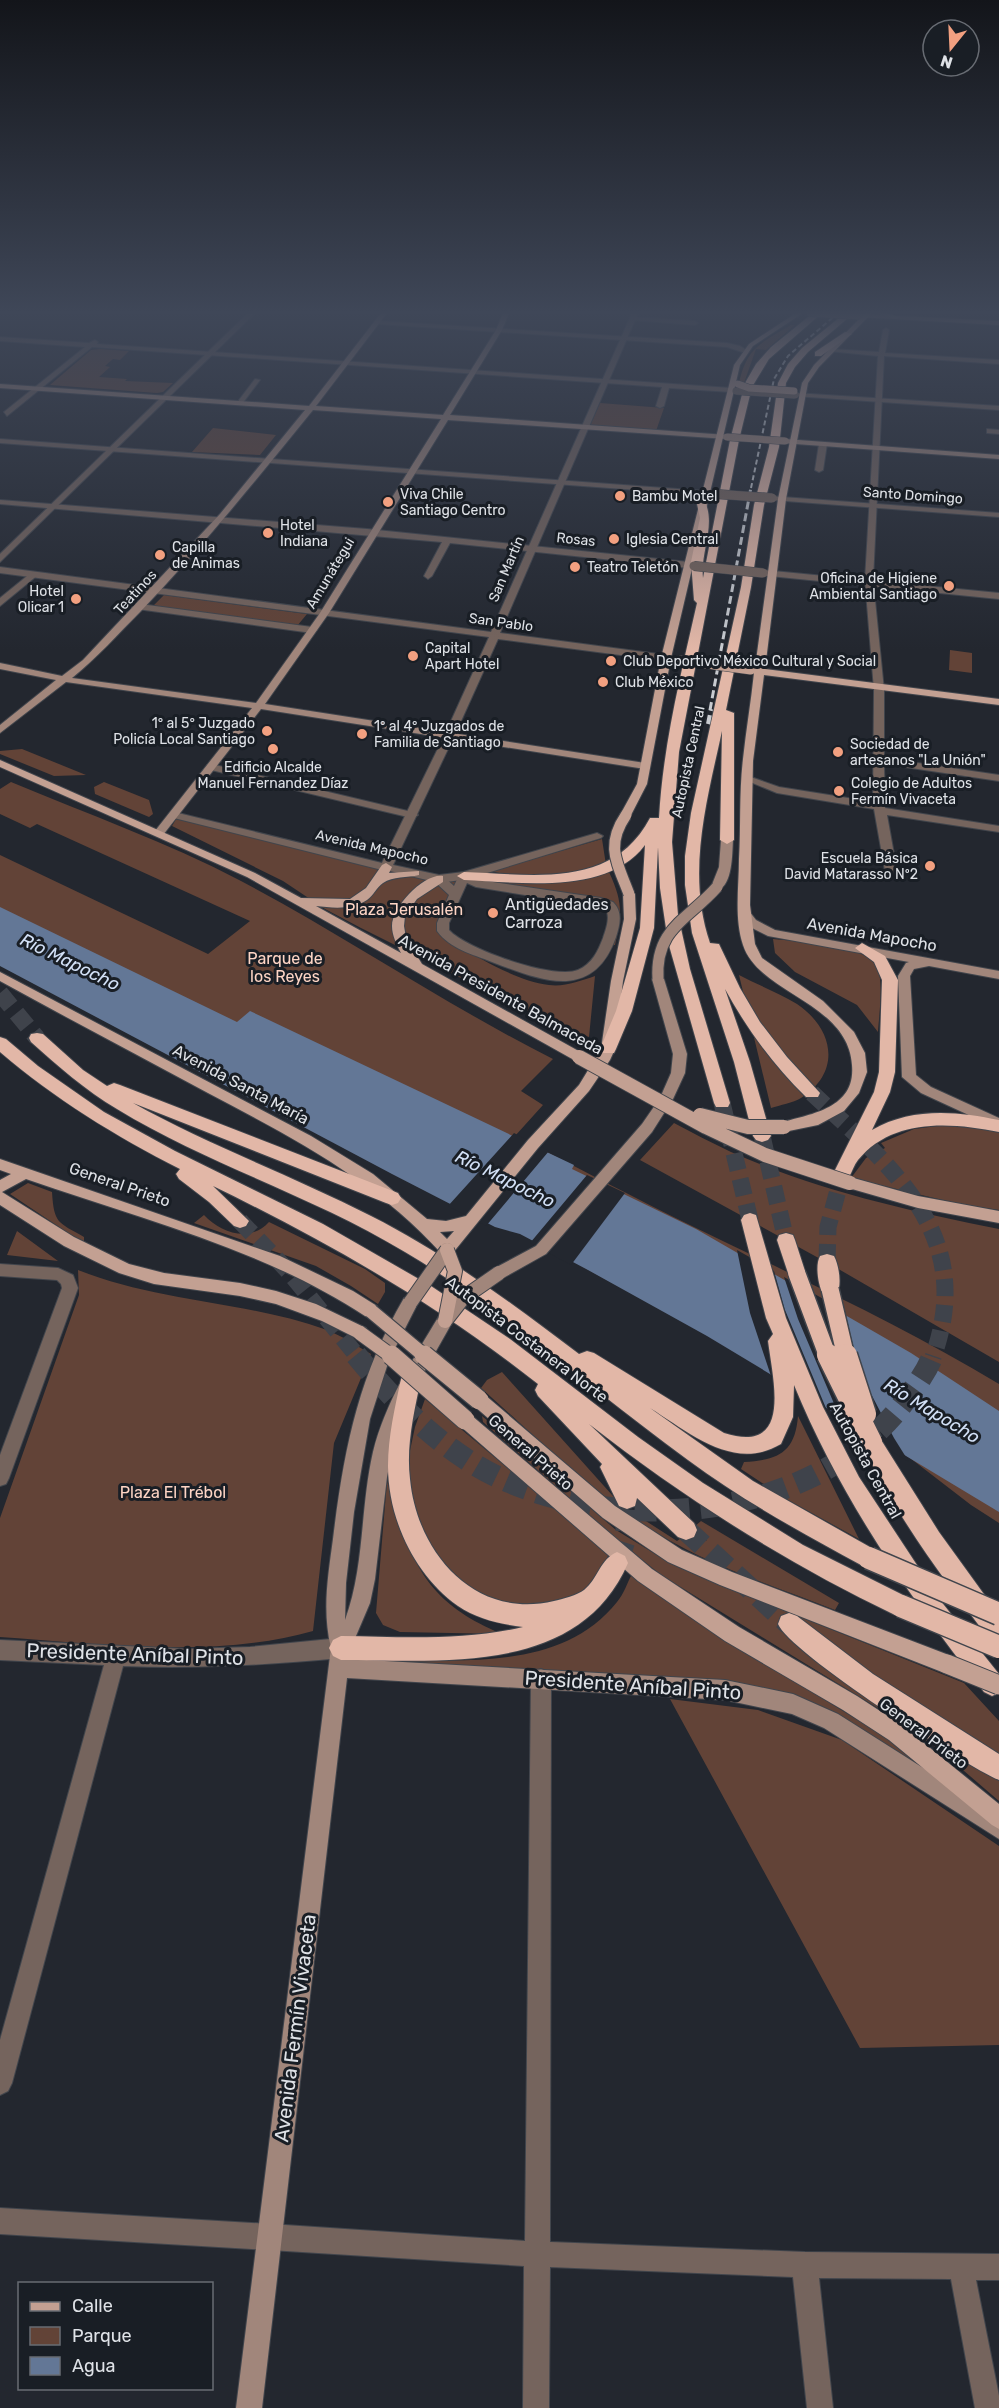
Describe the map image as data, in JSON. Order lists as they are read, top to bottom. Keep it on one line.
{"streets":{"highway":["Autopista Central","Autopista Costanera Norte"],"main road":["Amunátegui","Teatinos","San Pablo","Avenida Mapocho","Avenida Presidente Balmaceda","Avenida Santa María","General Prieto","Presidente Aníbal Pinto","Avenida Fermín Vivaceta"],"street":["Santo Domingo","Rosas","San Martín"]},"crossings":[["Santo Domingo","San Martín"],["Santo Domingo","Amunátegui"],["Santo Domingo","Teatinos"],["Rosas","San Martín"],["Rosas","Amunátegui"],["Rosas","Teatinos"],["San Martín","San Pablo"],["San Martín","Avenida Mapocho"],["Amunátegui","San Pablo"],["Amunátegui","Avenida Mapocho"],["Amunátegui","Avenida Presidente Balmaceda"],["Teatinos","San Pablo"],["Avenida Santa María","Avenida Fermín Vivaceta"],["Presidente Aníbal Pinto","Avenida Fermín Vivaceta"]],"water":["Río Mapocho"],"parks":["Plaza Jerusalén","Parque de los Reyes","Plaza El Trébol"],"places":["Bambu Motel","Viva Chile Santiago Centro","Hotel Indiana","Iglesia Central","Capilla de Animas","Teatro Teletón","Oficina de Higiene Ambiental Santiago","Hotel Olicar 1","Capital Apart Hotel","Club Deportivo México Cultural y Social","Club México","1° al 5° Juzgado Policía Local Santiago","1° al 4° Juzgados de Familia de Santiago","Edificio Alcalde Manuel Fernandez Díaz","Sociedad de artesanos \"La Unión\"","Colegio de Adultos Fermín Vivaceta","Escuela Básica David Matarasso Nº2","Antigüedades Carroza"],"legend":["Calle","Parque","Agua"],"north":"bottom"}
